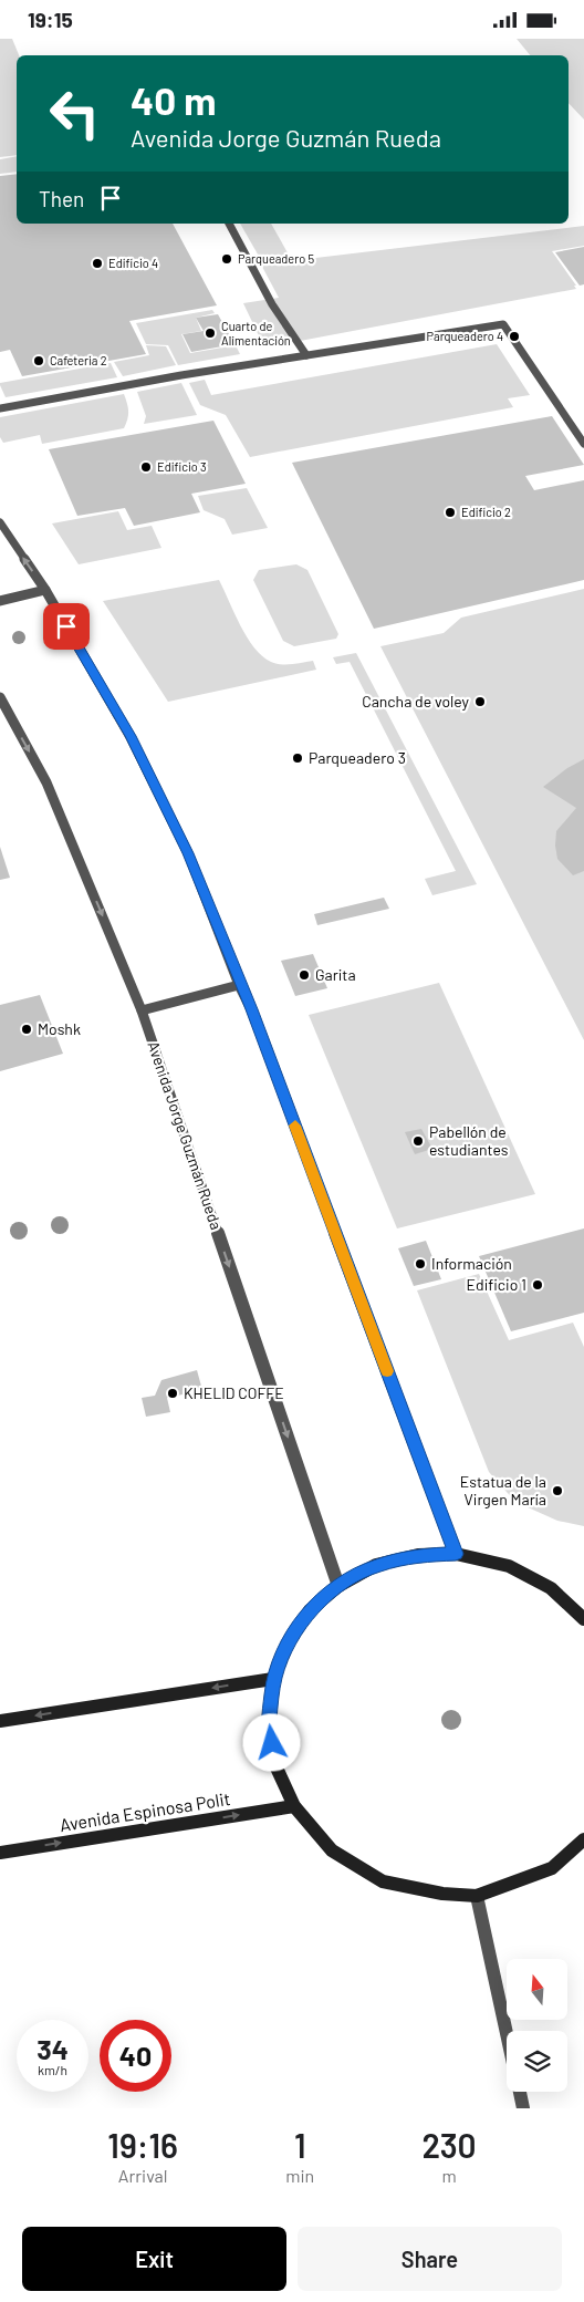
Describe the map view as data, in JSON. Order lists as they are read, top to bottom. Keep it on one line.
{"streets":{"street":["Avenida Jorge Guzmán Rueda","Avenida Espinosa Polit"]},"one_way":["Avenida Jorge Guzmán Rueda","Avenida Espinosa Polit"],"places":["Parqueadero 5","Edificio 4","Cuarto de Alimentación","Parqueadero 4","Cafeteria 2","Edificio 3","Edificio 2","Cancha de voley","Parqueadero 3","Garita","Moshk","Pabellón de estudiantes","Información","Edificio 1","KHELID COFFE","Estatua de la Virgen María"],"north":"top","page":{"status":"19:15","turn":["40 m","Avenida Jorge Guzmán Rueda"],"then":"Then","speed":"34 km/h","limit":"40","eta":["19:16","Arrival","1","min","230","m"],"buttons":["Exit","Share"]}}
